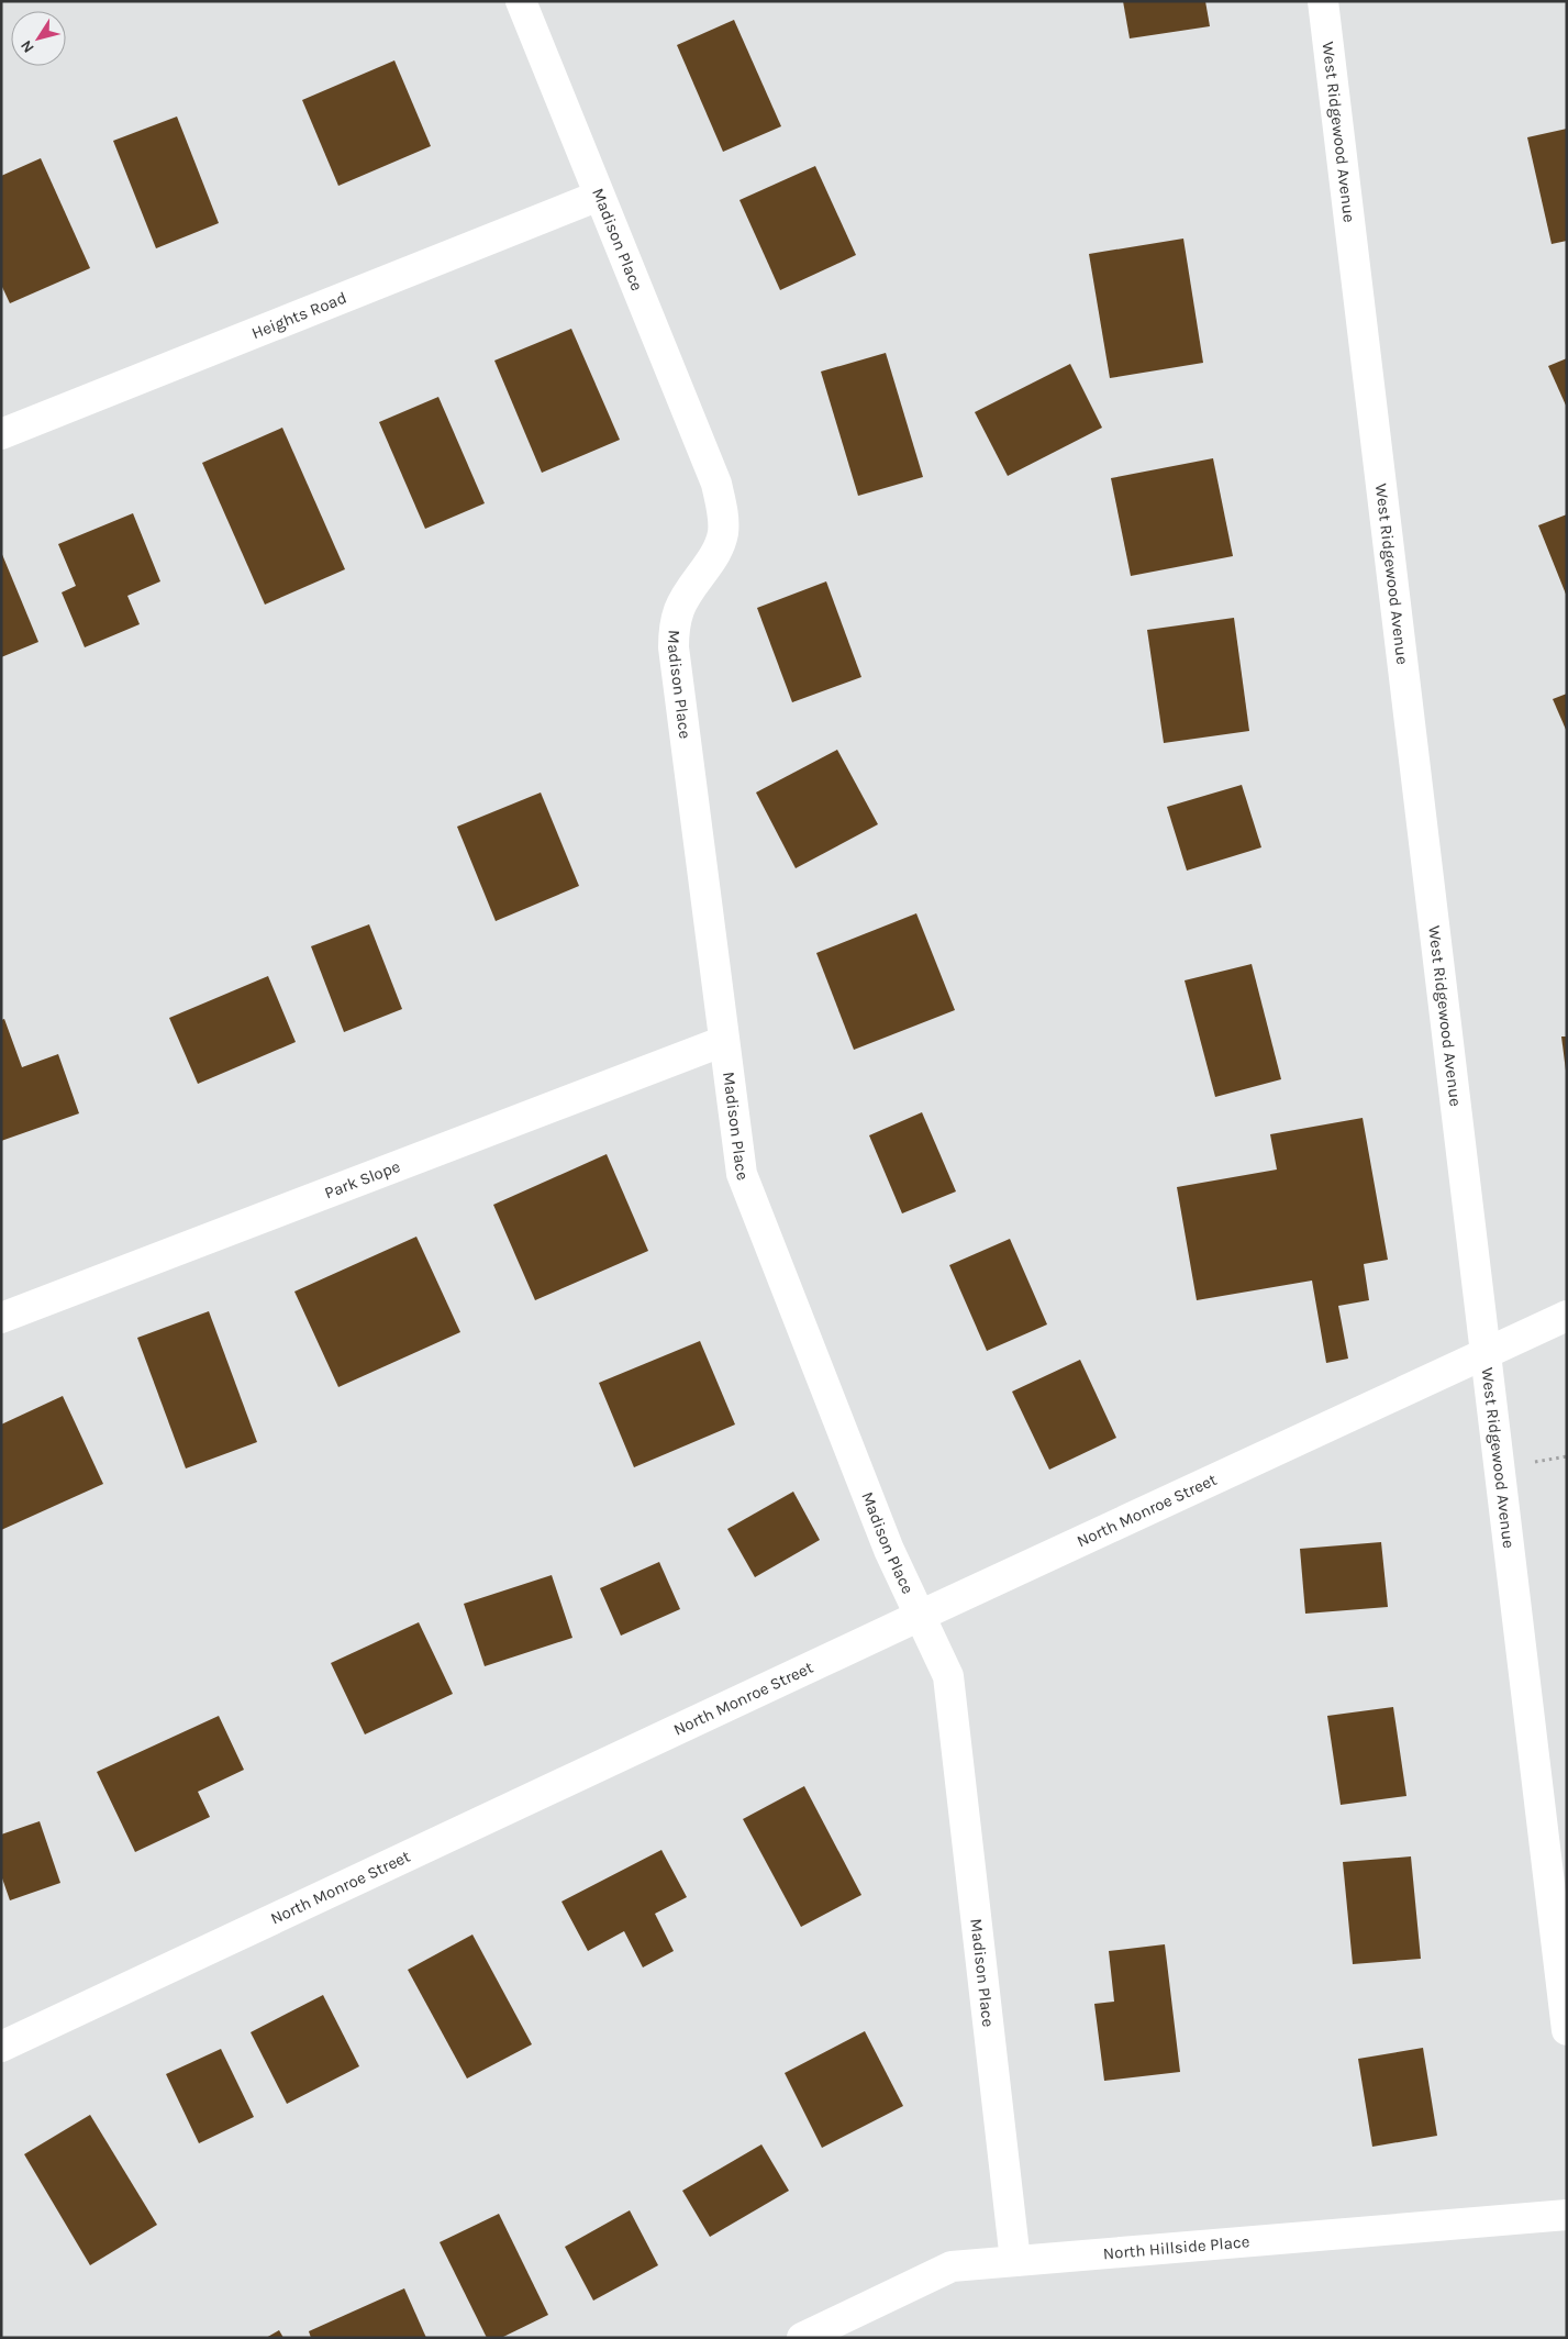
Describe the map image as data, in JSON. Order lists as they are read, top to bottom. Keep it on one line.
{"streets":{"street":["West Ridgewood Avenue","Madison Place","Heights Road","Park Slope","North Monroe Street","North Hillside Place"]},"crossings":[["West Ridgewood Avenue","North Monroe Street"],["Madison Place","Heights Road"],["Madison Place","Park Slope"],["Madison Place","North Monroe Street"],["Madison Place","North Hillside Place"]],"north":"bottom left"}
